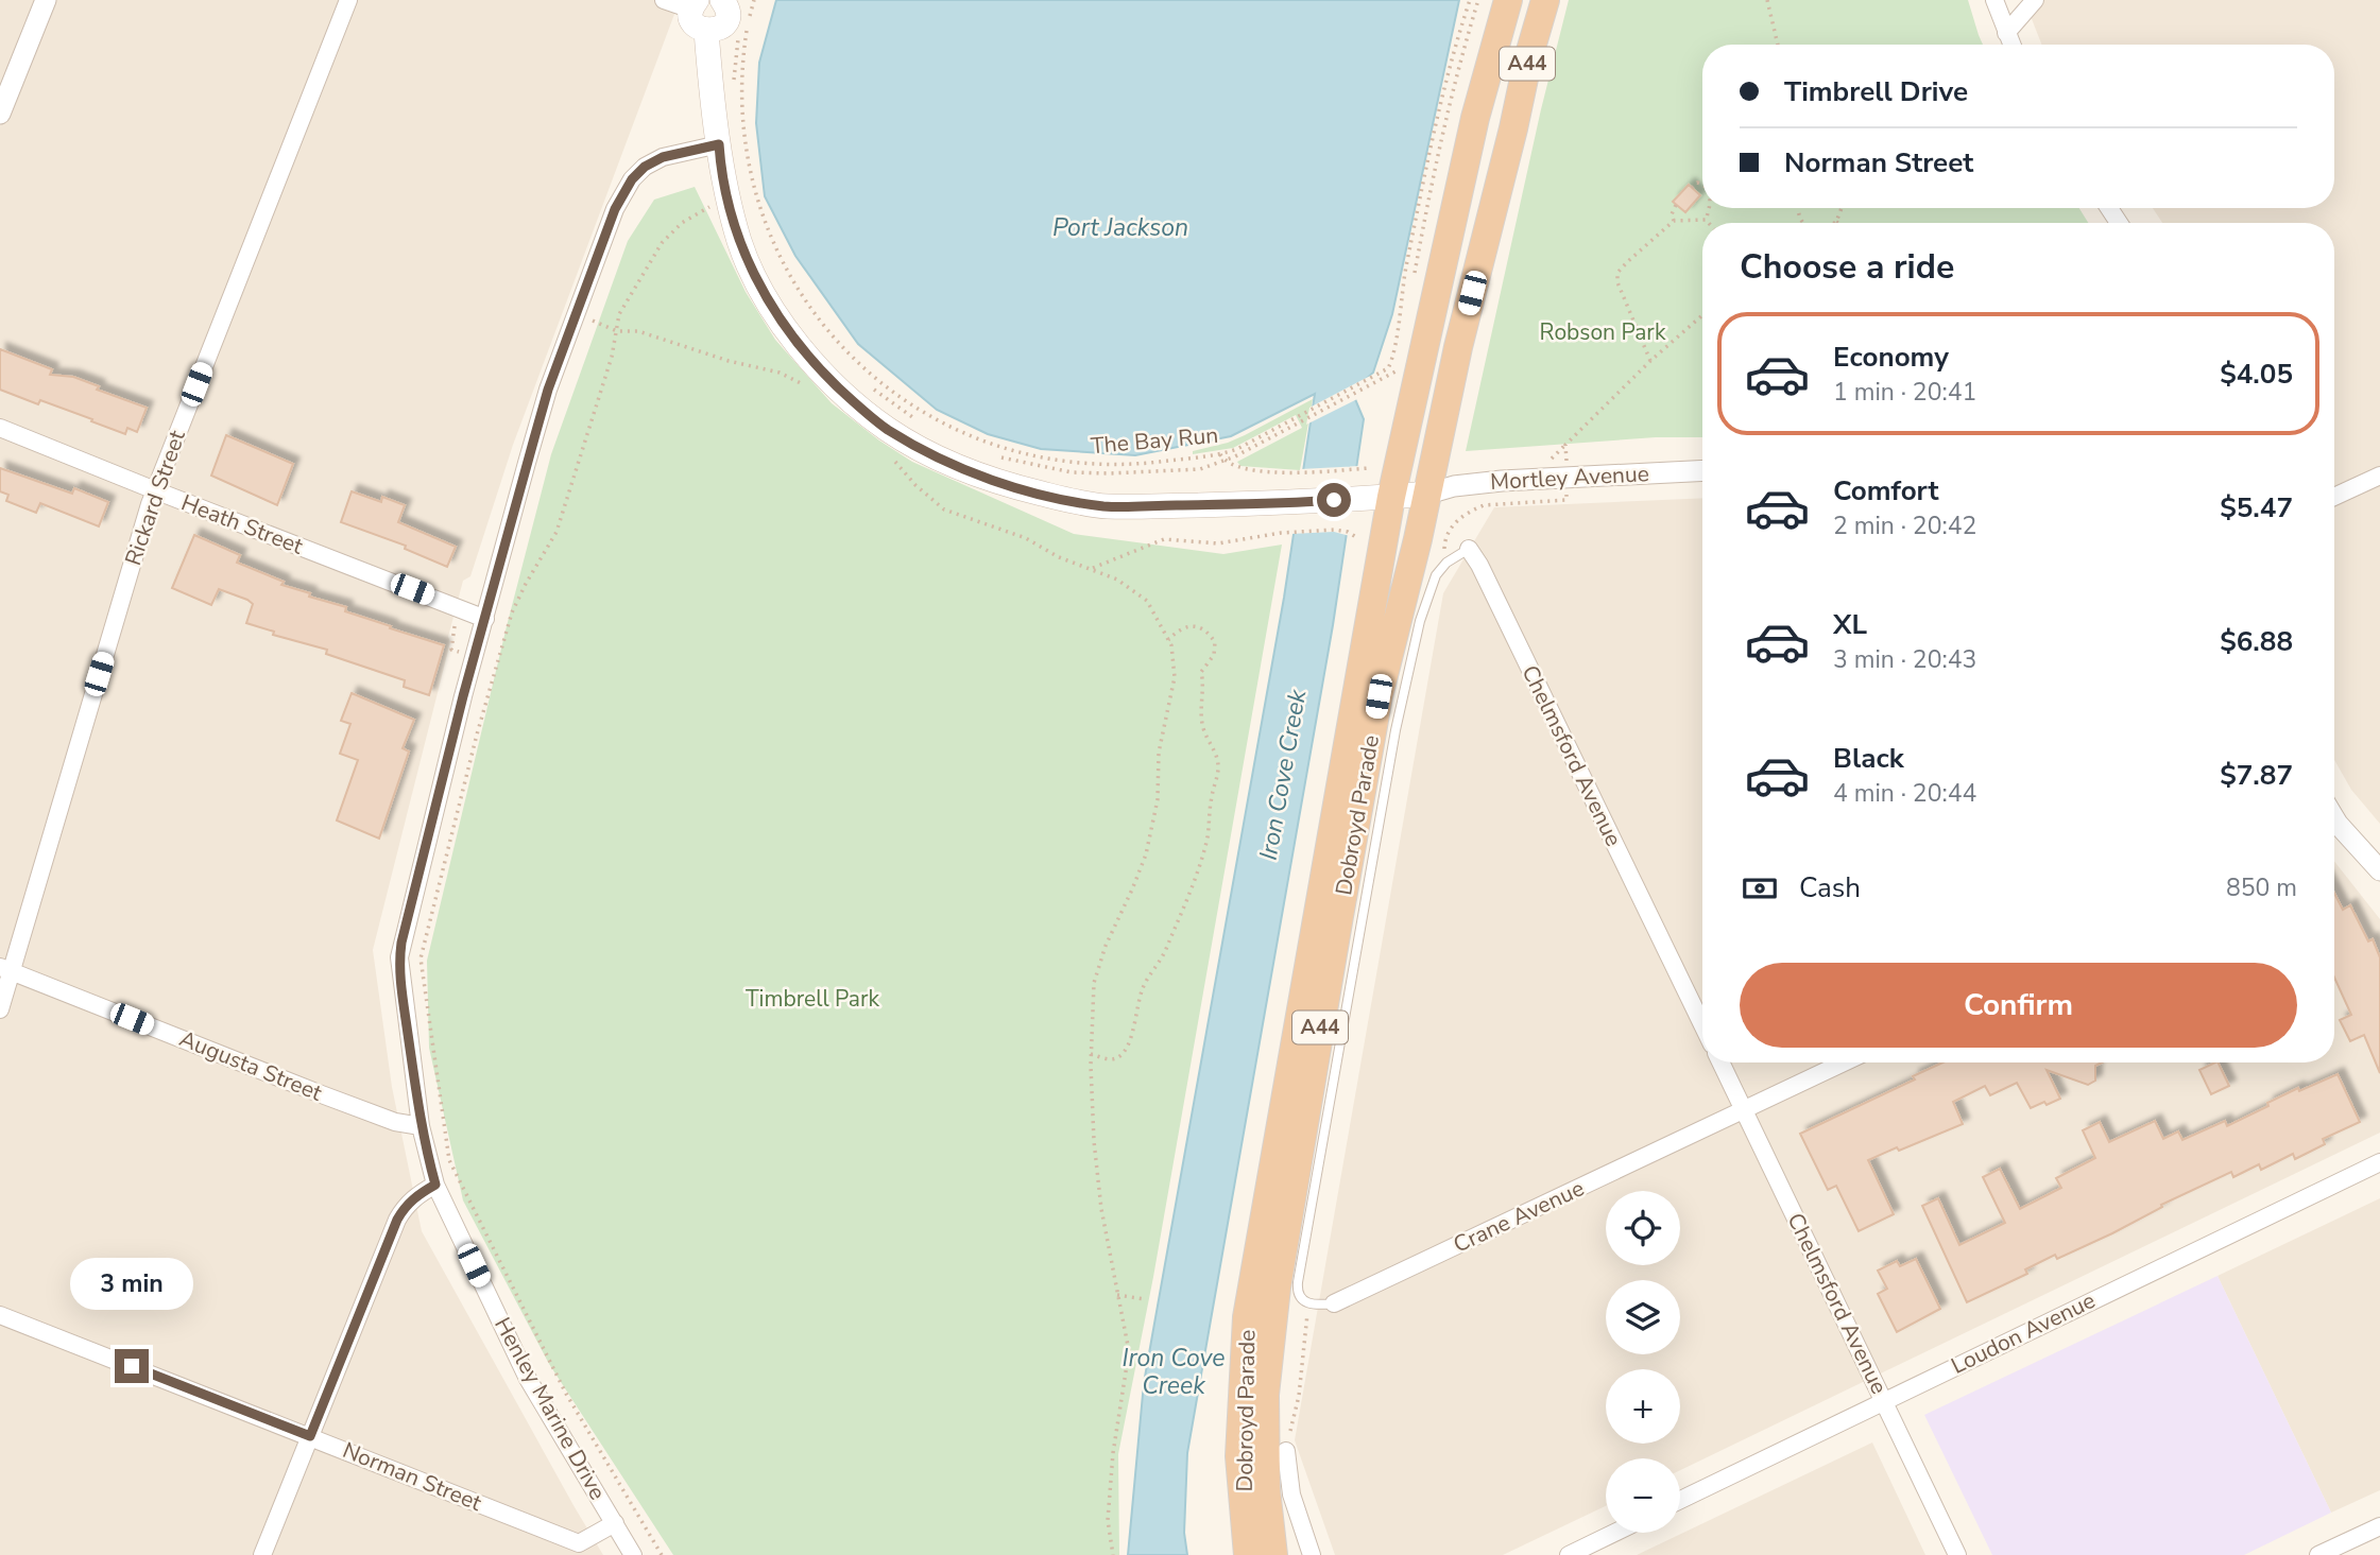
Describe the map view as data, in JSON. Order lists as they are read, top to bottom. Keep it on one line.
{"streets":{"highway":["A44","Dobroyd Parade"],"street":["Mortley Avenue","Rickard Street","Heath Street","Chelmsford Avenue","Augusta Street","Crane Avenue","Loudon Avenue","Henley Marine Drive","Norman Street"],"path":["The Bay Run"]},"crossings":[["Mortley Avenue","Dobroyd Parade"],["Rickard Street","Heath Street"],["Rickard Street","Augusta Street"],["Heath Street","Henley Marine Drive"],["Chelmsford Avenue","Dobroyd Parade"],["Chelmsford Avenue","Crane Avenue"],["Chelmsford Avenue","Loudon Avenue"],["Augusta Street","Henley Marine Drive"],["Henley Marine Drive","Norman Street"]],"water":["Port Jackson","Iron Cove Creek"],"parks":["Robson Park","Timbrell Park"],"page":{"banner":["Timbrell Drive","Norman Street"],"heading":"Choose a ride","list":[{"name":"Economy","note":"1 min · 20:41","value":"$4.05"},{"name":"Comfort","note":"2 min · 20:42","value":"$5.47"},{"name":"XL","note":"3 min · 20:43","value":"$6.88"},{"name":"Black","note":"4 min · 20:44","value":"$7.87"}],"pay":["Cash","850 m"],"buttons":"Confirm","map_buttons":["+","−"],"bubble":"3 min"}}
